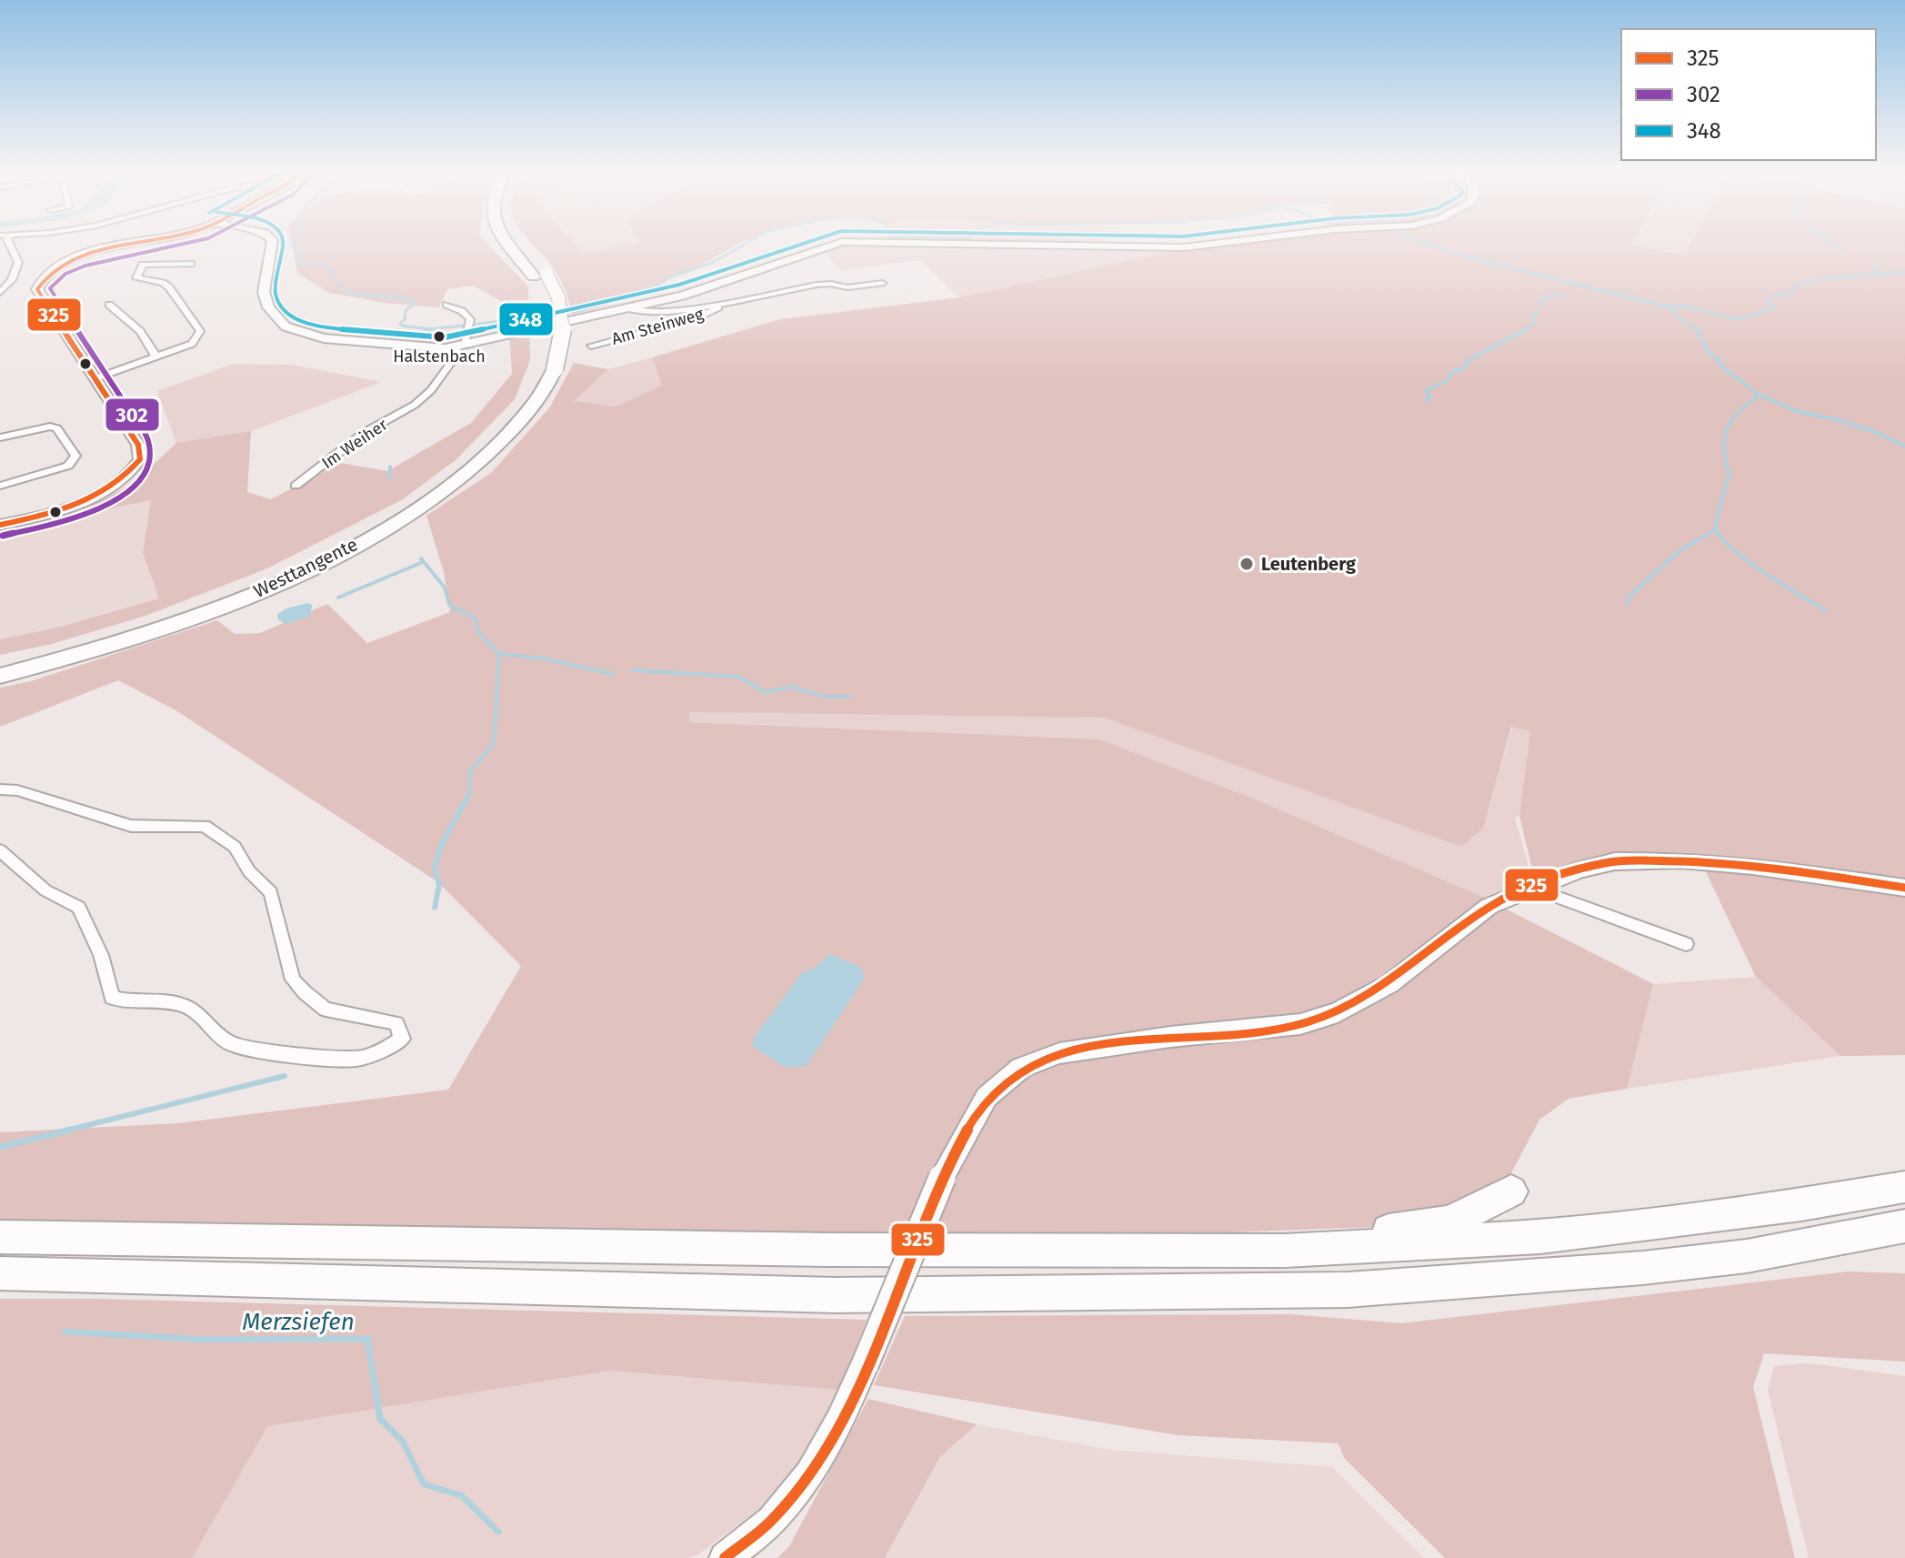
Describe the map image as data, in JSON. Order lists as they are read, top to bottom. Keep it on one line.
{"streets":{"highway":["Westtangente"],"street":["Am Steinweg","Im Weiher"]},"water":["Merzsiefen"],"places":["Halstenbach","Leutenberg"],"lines":["transit line 325","transit line 302","transit line 348"],"legend":["325","302","348"]}
